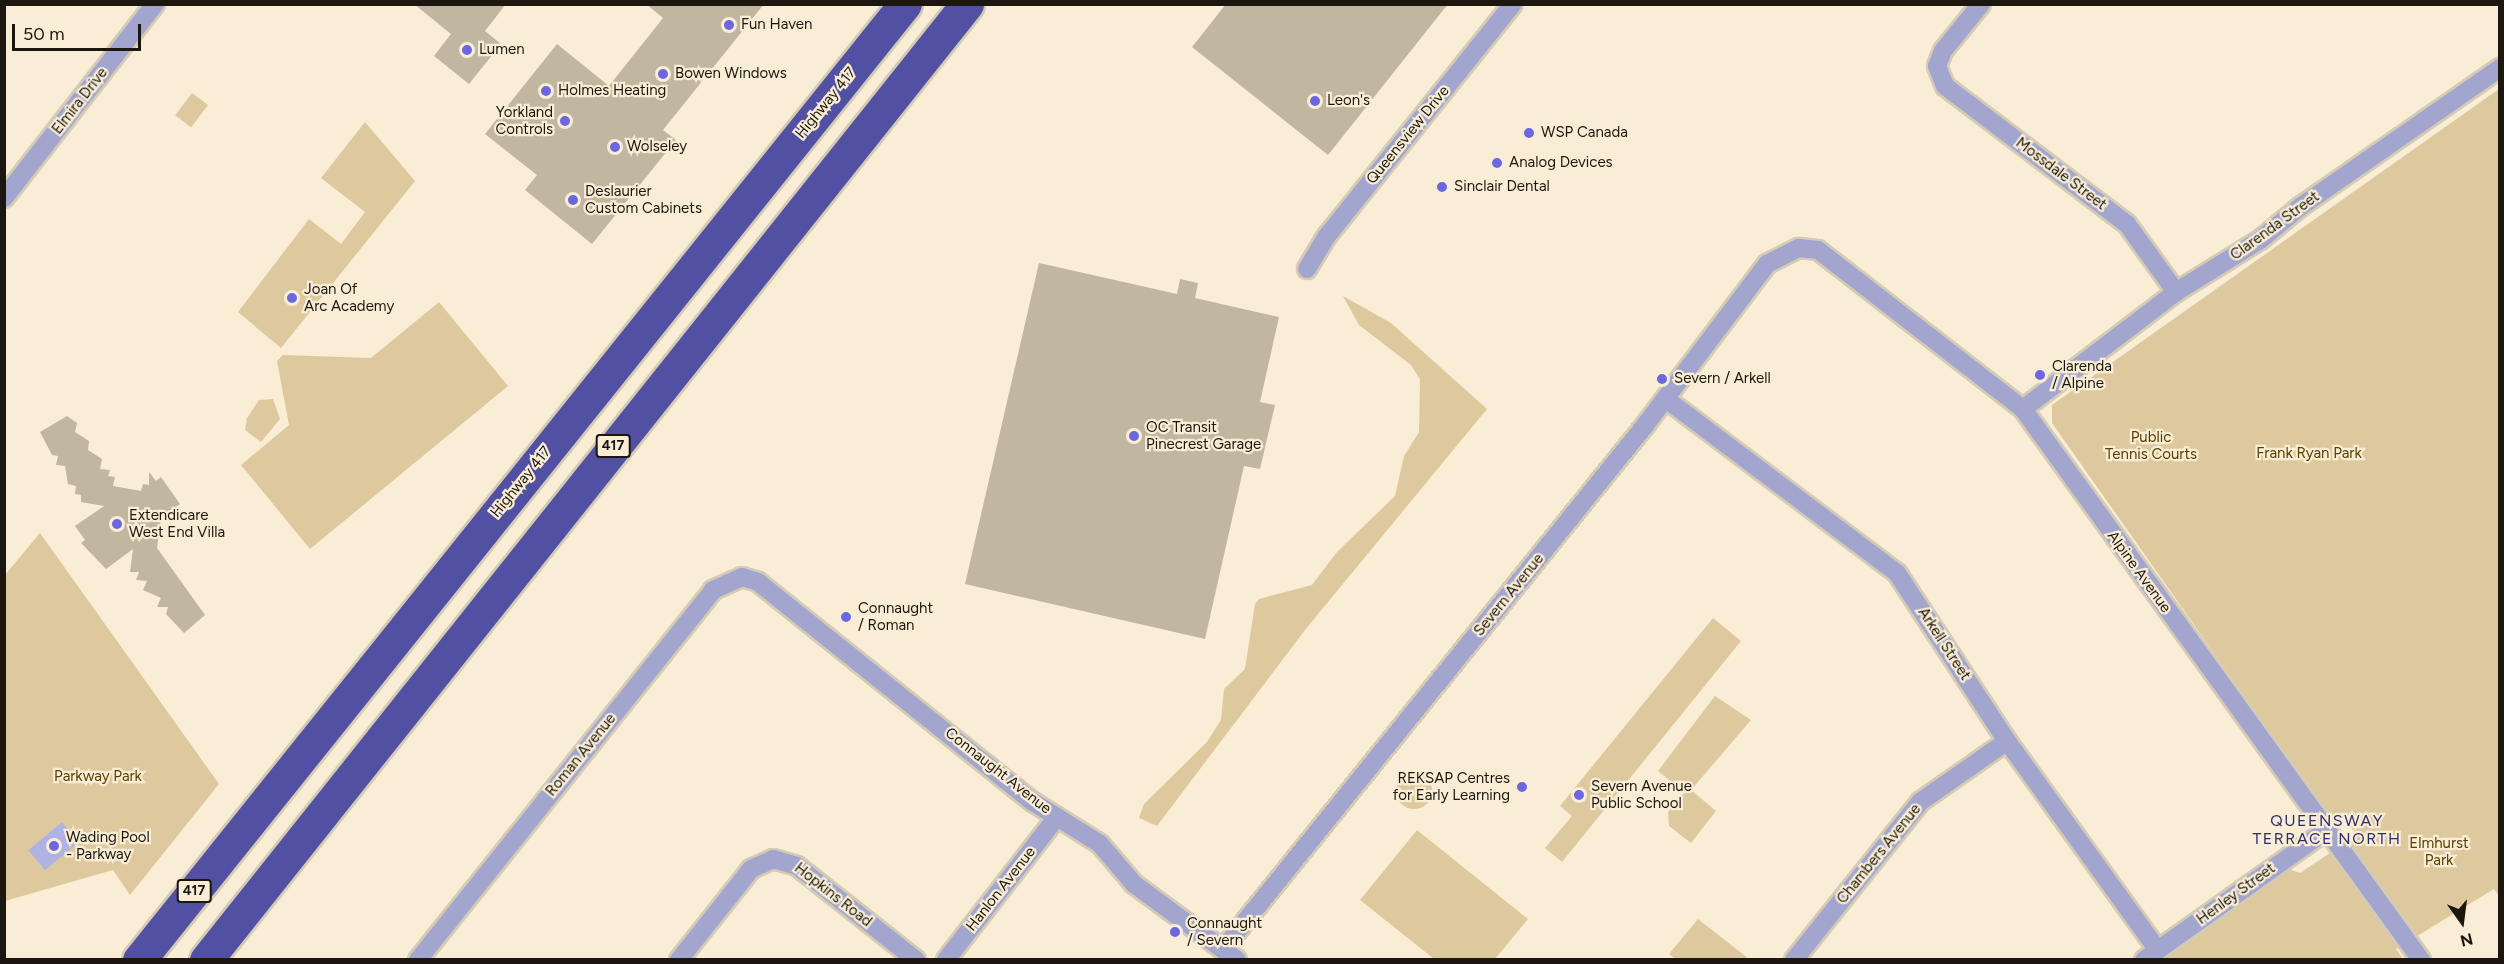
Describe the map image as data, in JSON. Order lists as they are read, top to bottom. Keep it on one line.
{"streets":{"highway":["Highway 417","417"],"street":["Elmira Drive","Queensview Drive","Mossdale Street","Clarenda Street","Alpine Avenue","Severn Avenue","Arkell Street","Roman Avenue","Connaught Avenue","Chambers Avenue","Hanlon Avenue","Henley Street","Hopkins Road"]},"crossings":[["Mossdale Street","Clarenda Street"],["Clarenda Street","Alpine Avenue"],["Alpine Avenue","Severn Avenue"],["Alpine Avenue","Henley Street"],["Severn Avenue","Arkell Street"],["Severn Avenue","Connaught Avenue"],["Arkell Street","Chambers Avenue"],["Arkell Street","Henley Street"],["Roman Avenue","Connaught Avenue"],["Connaught Avenue","Hanlon Avenue"]],"districts":["QUEENSWAY TERRACE NORTH"],"parks":["Public Tennis Courts","Frank Ryan Park","Parkway Park","Elmhurst Park"],"places":["Fun Haven","Lumen","Bowen Windows","Holmes Heating","Leon's","Yorkland Controls","WSP Canada","Wolseley","Analog Devices","Sinclair Dental","Deslaurier Custom Cabinets","Joan Of Arc Academy","Clarenda / Alpine","Severn / Arkell","OC Transit Pinecrest Garage","Extendicare West End Villa","Connaught / Roman","REKSAP Centres for Early Learning","Severn Avenue Public School","Wading Pool - Parkway","Connaught / Severn"],"scale_bar":"50 m","north":"bottom"}
